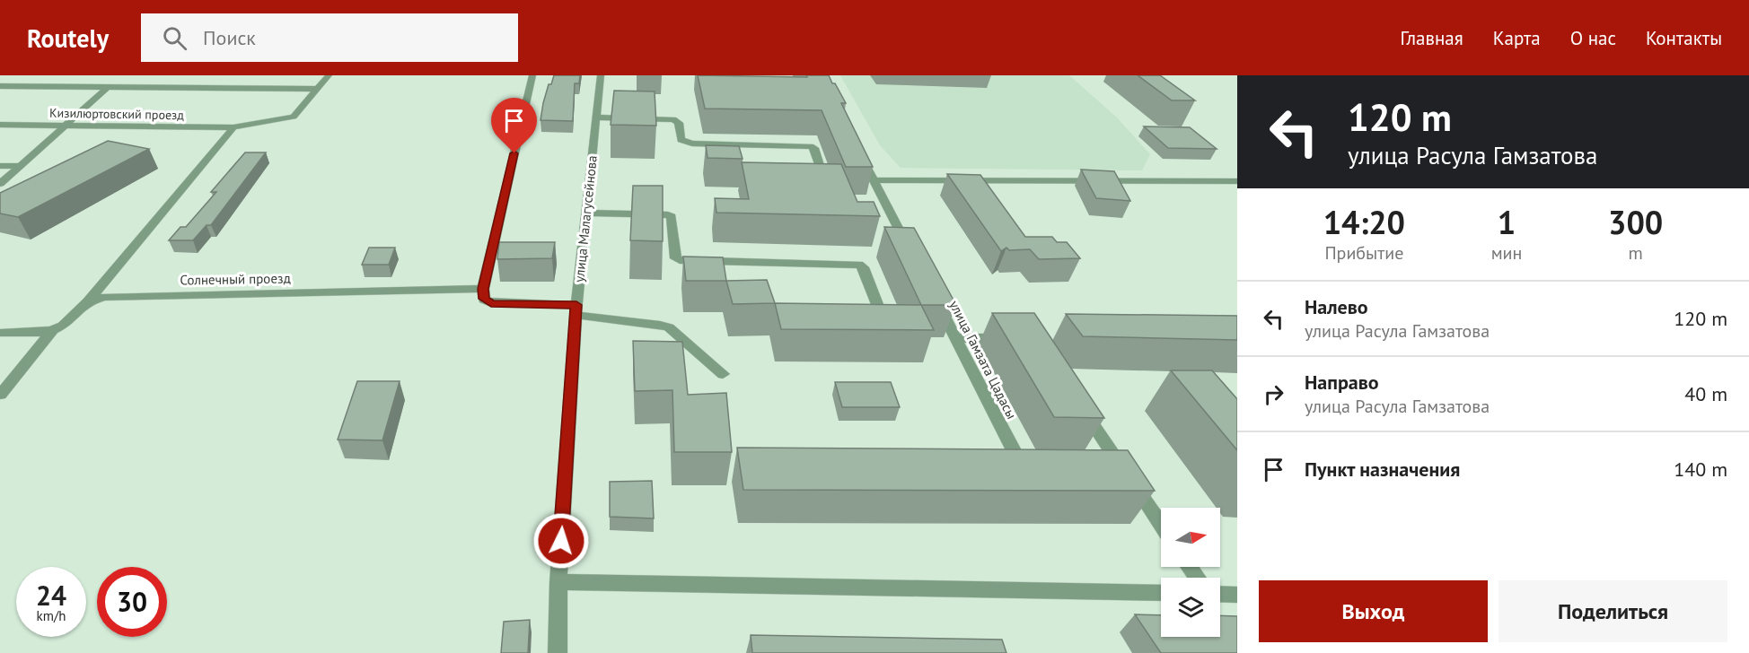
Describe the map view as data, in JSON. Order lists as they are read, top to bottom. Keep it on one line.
{"streets":{"street":["Кизилюртовский проезд","улица Малагусейнова","Солнечный проезд","улица Гамзата Цадасы"]},"north":"right","page":{"header":"Routely","search":"Поиск","nav":["Главная","Карта","О нас","Контакты"],"turn":["120 m","улица Расула Гамзатова"],"eta":["14:20","Прибытие","1","мин","300","m"],"list":[{"name":"Налево","note":"улица Расула Гамзатова","value":"120 m"},{"name":"Направо","note":"улица Расула Гамзатова","value":"40 m"},{"name":"Пункт назначения","value":"140 m"}],"speed":"24 km/h","limit":"30","buttons":["Выход","Поделиться"]}}
